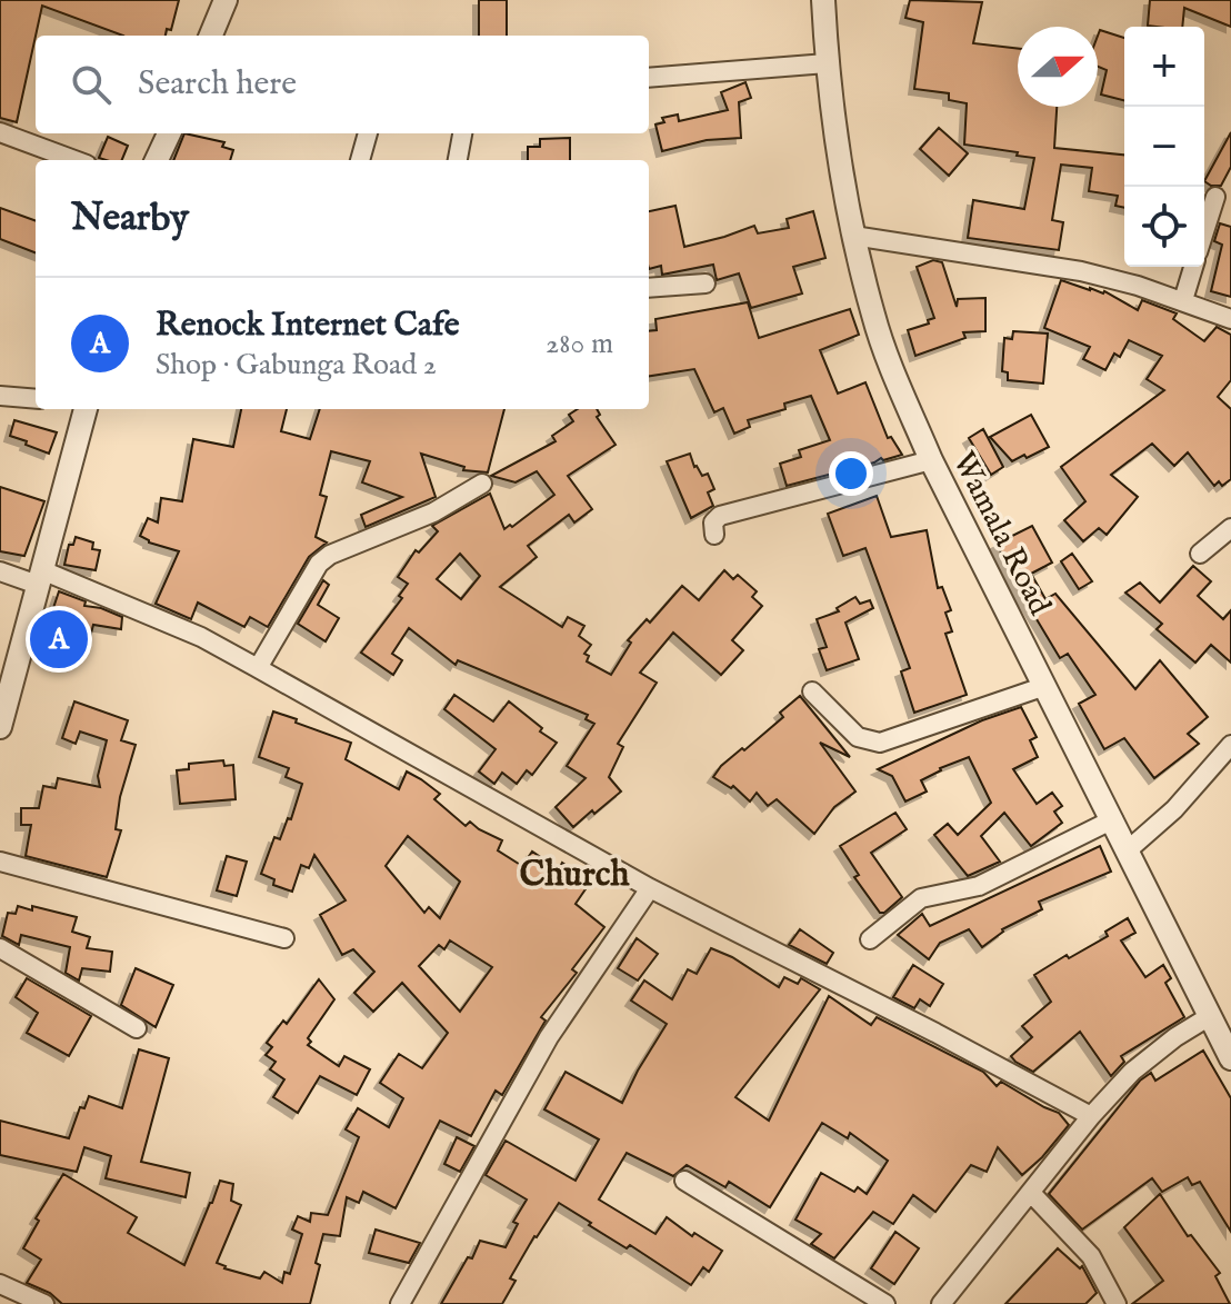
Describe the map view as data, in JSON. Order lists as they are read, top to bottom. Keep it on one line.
{"streets":{"street":["Wamala Road"]},"districts":["Church"],"north":"right","page":{"map_buttons":["+","−"],"search":"Search here","heading":"Nearby","list":[{"mark":"A","name":"Renock Internet Cafe","note":"Shop · Gabunga Road 2","value":"280 m"}],"pins":"A"}}
